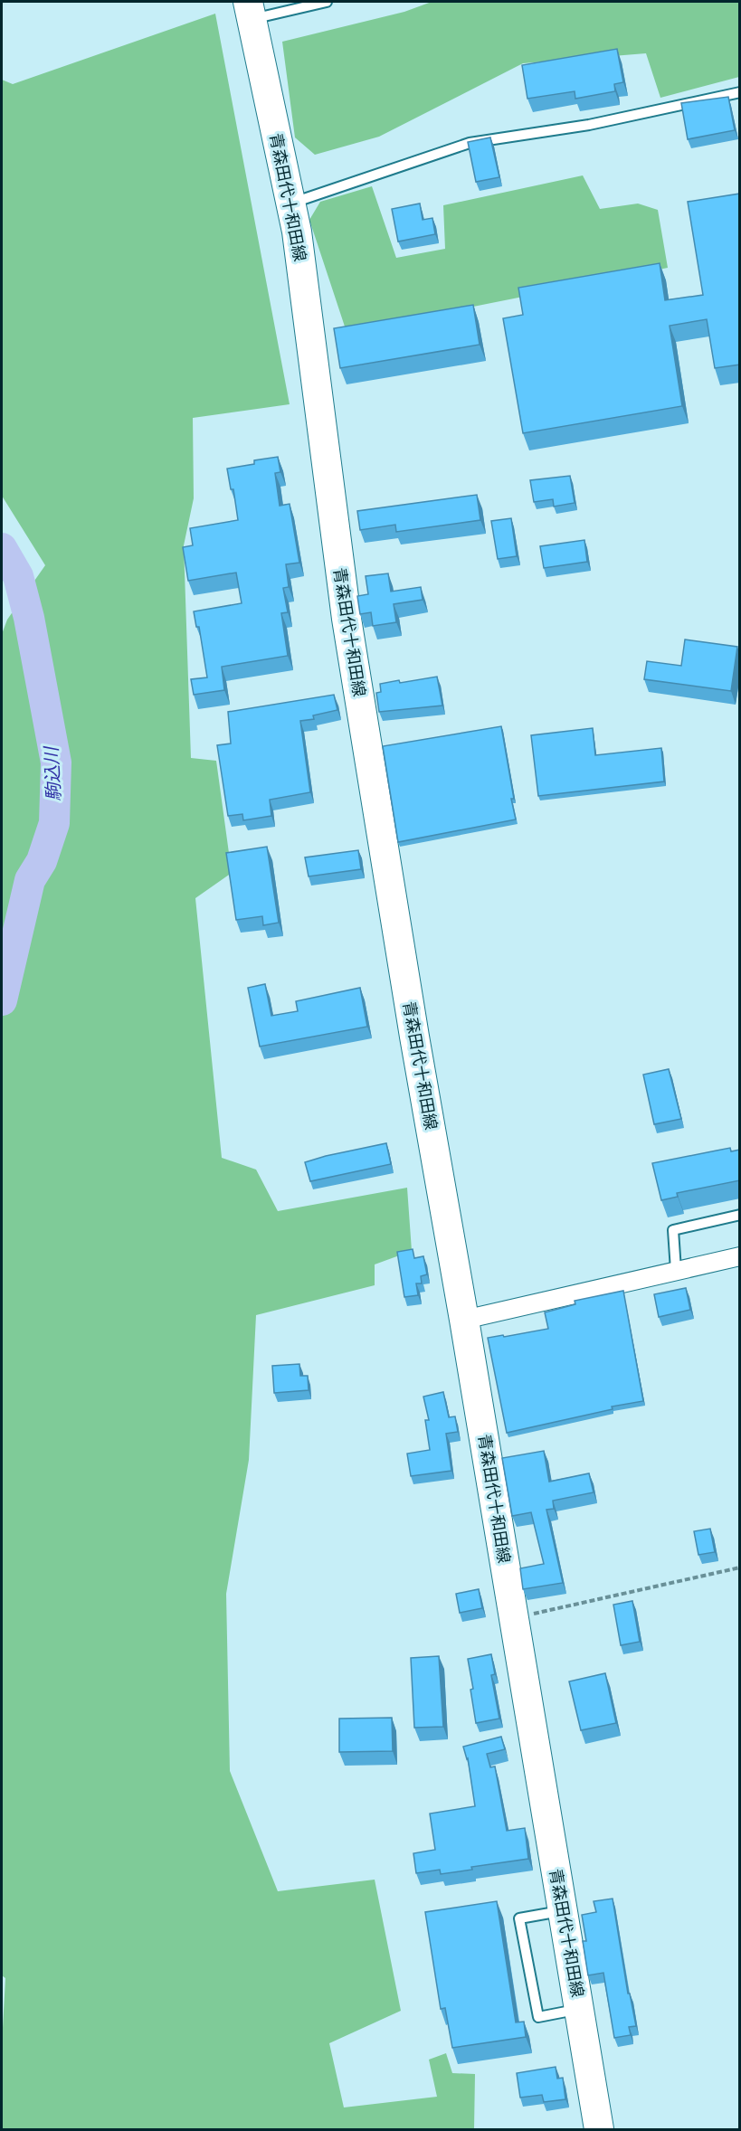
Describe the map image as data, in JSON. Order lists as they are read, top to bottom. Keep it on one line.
{"streets":{"main road":["青森田代十和田線"]},"water":["駒込川"]}
